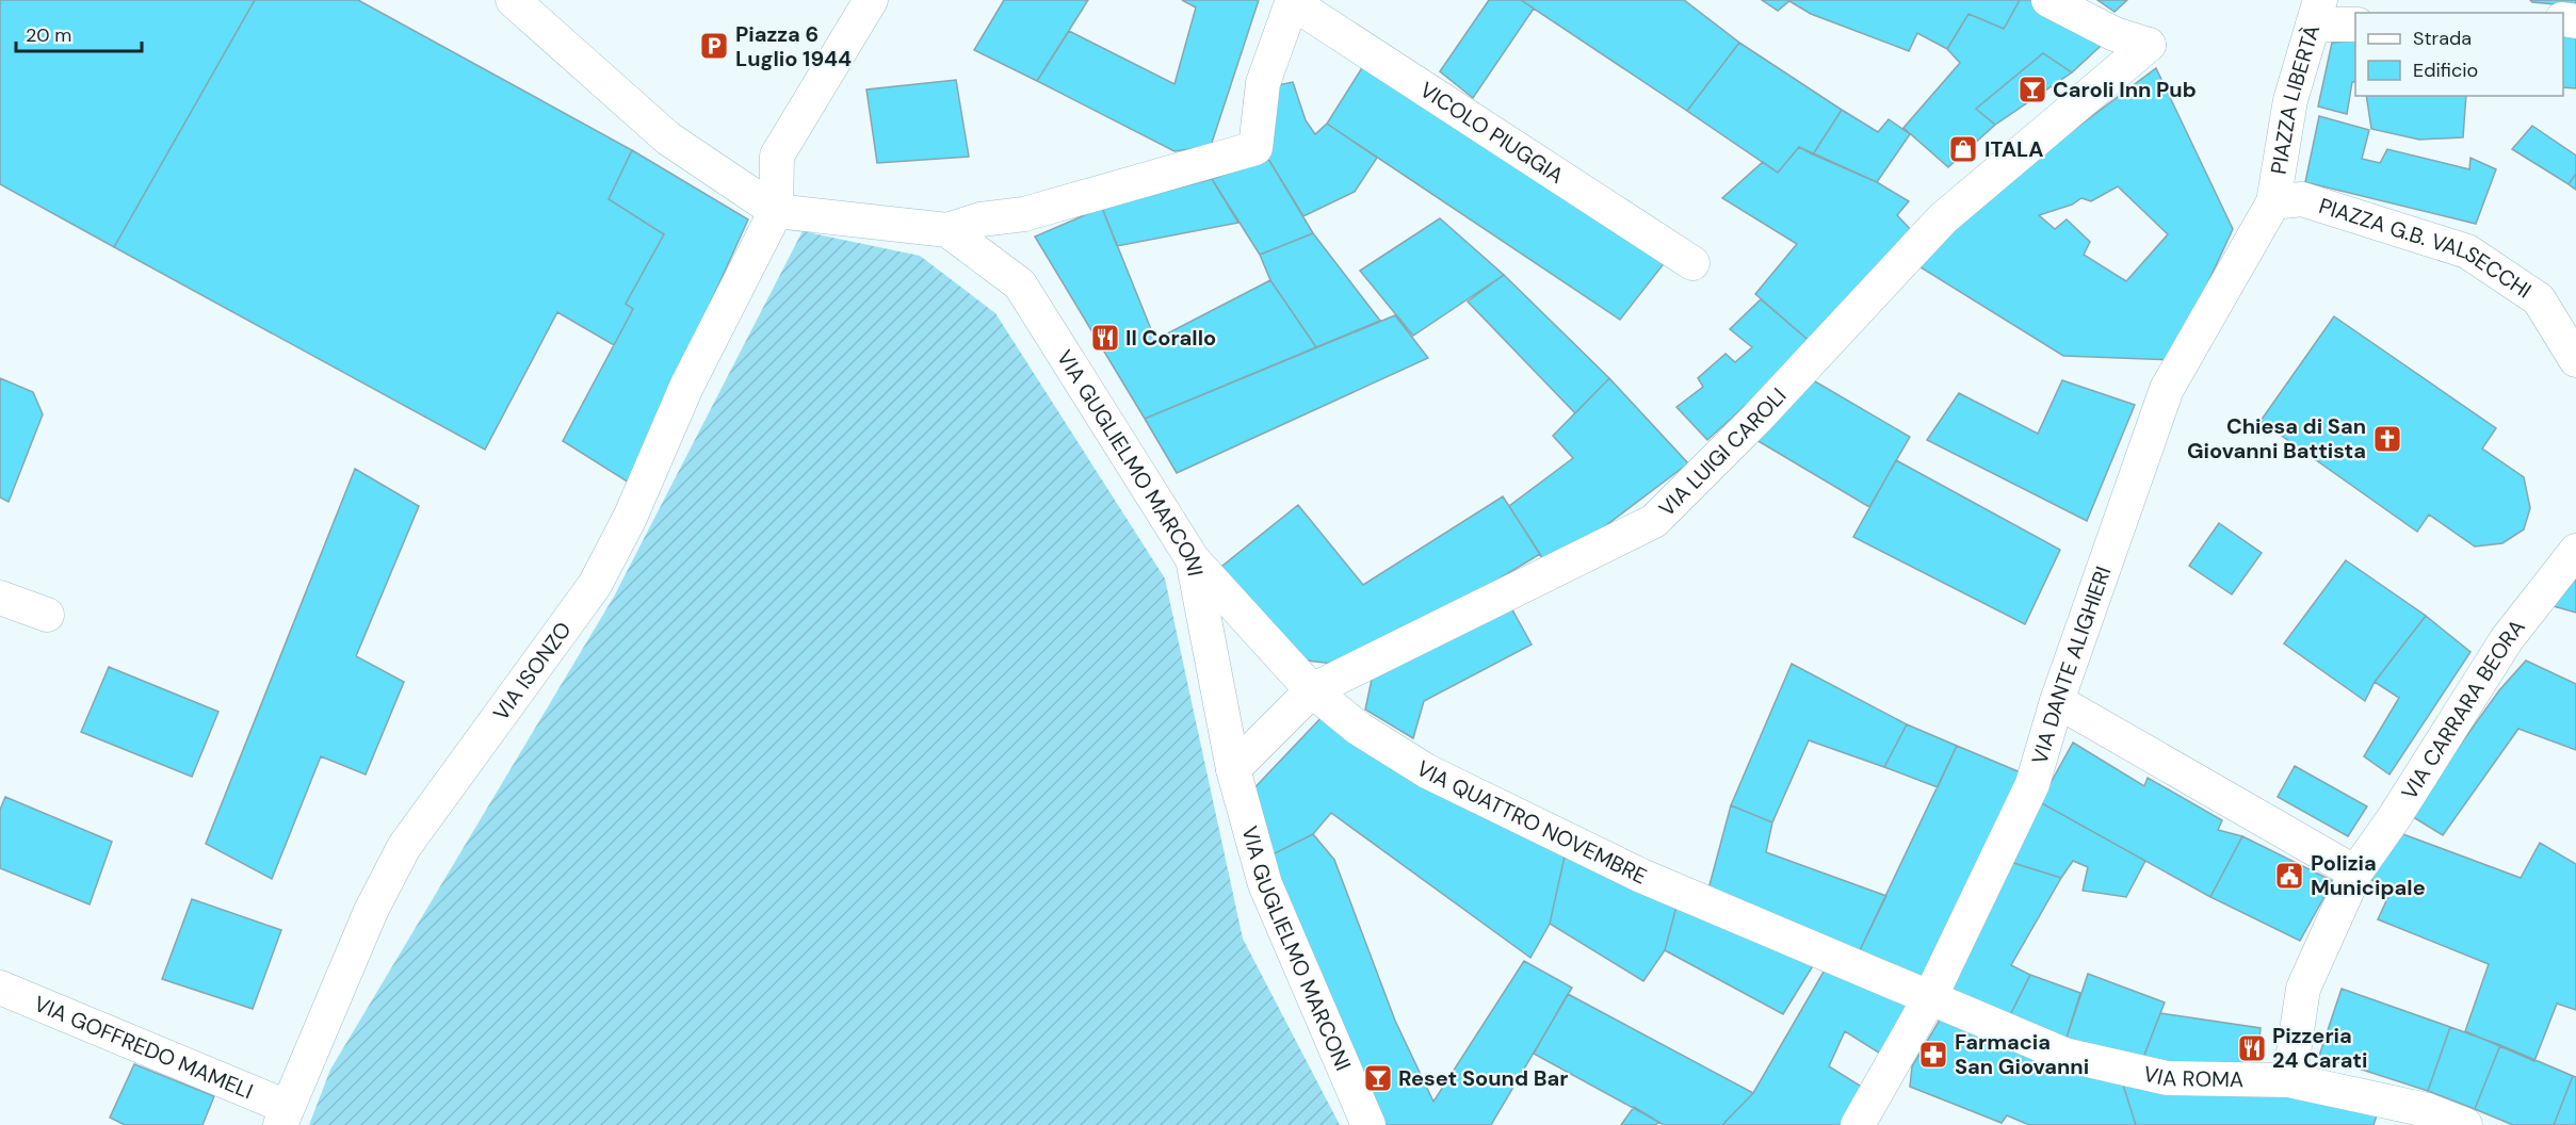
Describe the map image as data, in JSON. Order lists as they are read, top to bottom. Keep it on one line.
{"streets":{"street":["PIAZZA LIBERTÀ","VICOLO PIUGGIA","PIAZZA G.B. VALSECCHI","VIA LUIGI CAROLI","VIA GUGLIELMO MARCONI","VIA DANTE ALIGHIERI","VIA ISONZO","VIA CARRARA BEORA","VIA QUATTRO NOVEMBRE","VIA GOFFREDO MAMELI","VIA ROMA"]},"crossings":[["PIAZZA LIBERTÀ","PIAZZA G.B. VALSECCHI"],["PIAZZA LIBERTÀ","VIA DANTE ALIGHIERI"],["VICOLO PIUGGIA","VIA GUGLIELMO MARCONI"],["PIAZZA G.B. VALSECCHI","VIA DANTE ALIGHIERI"],["VIA LUIGI CAROLI","VIA GUGLIELMO MARCONI"],["VIA LUIGI CAROLI","VIA QUATTRO NOVEMBRE"],["VIA GUGLIELMO MARCONI","VIA QUATTRO NOVEMBRE"],["VIA DANTE ALIGHIERI","VIA QUATTRO NOVEMBRE"],["VIA DANTE ALIGHIERI","VIA ROMA"],["VIA ISONZO","VIA GOFFREDO MAMELI"],["VIA CARRARA BEORA","VIA ROMA"],["VIA QUATTRO NOVEMBRE","VIA ROMA"]],"places":{"parking":["Piazza 6 Luglio 1944"],"bar":["Caroli Inn Pub","Reset Sound Bar"],"shop":["ITALA"],"restaurant":["Il Corallo","Pizzeria 24 Carati"],"church":["Chiesa di San Giovanni Battista"],"public building":["Polizia Municipale"],"pharmacy":["Farmacia San Giovanni"]},"legend":["Strada","Edificio"],"scale_bar":"20 m"}
